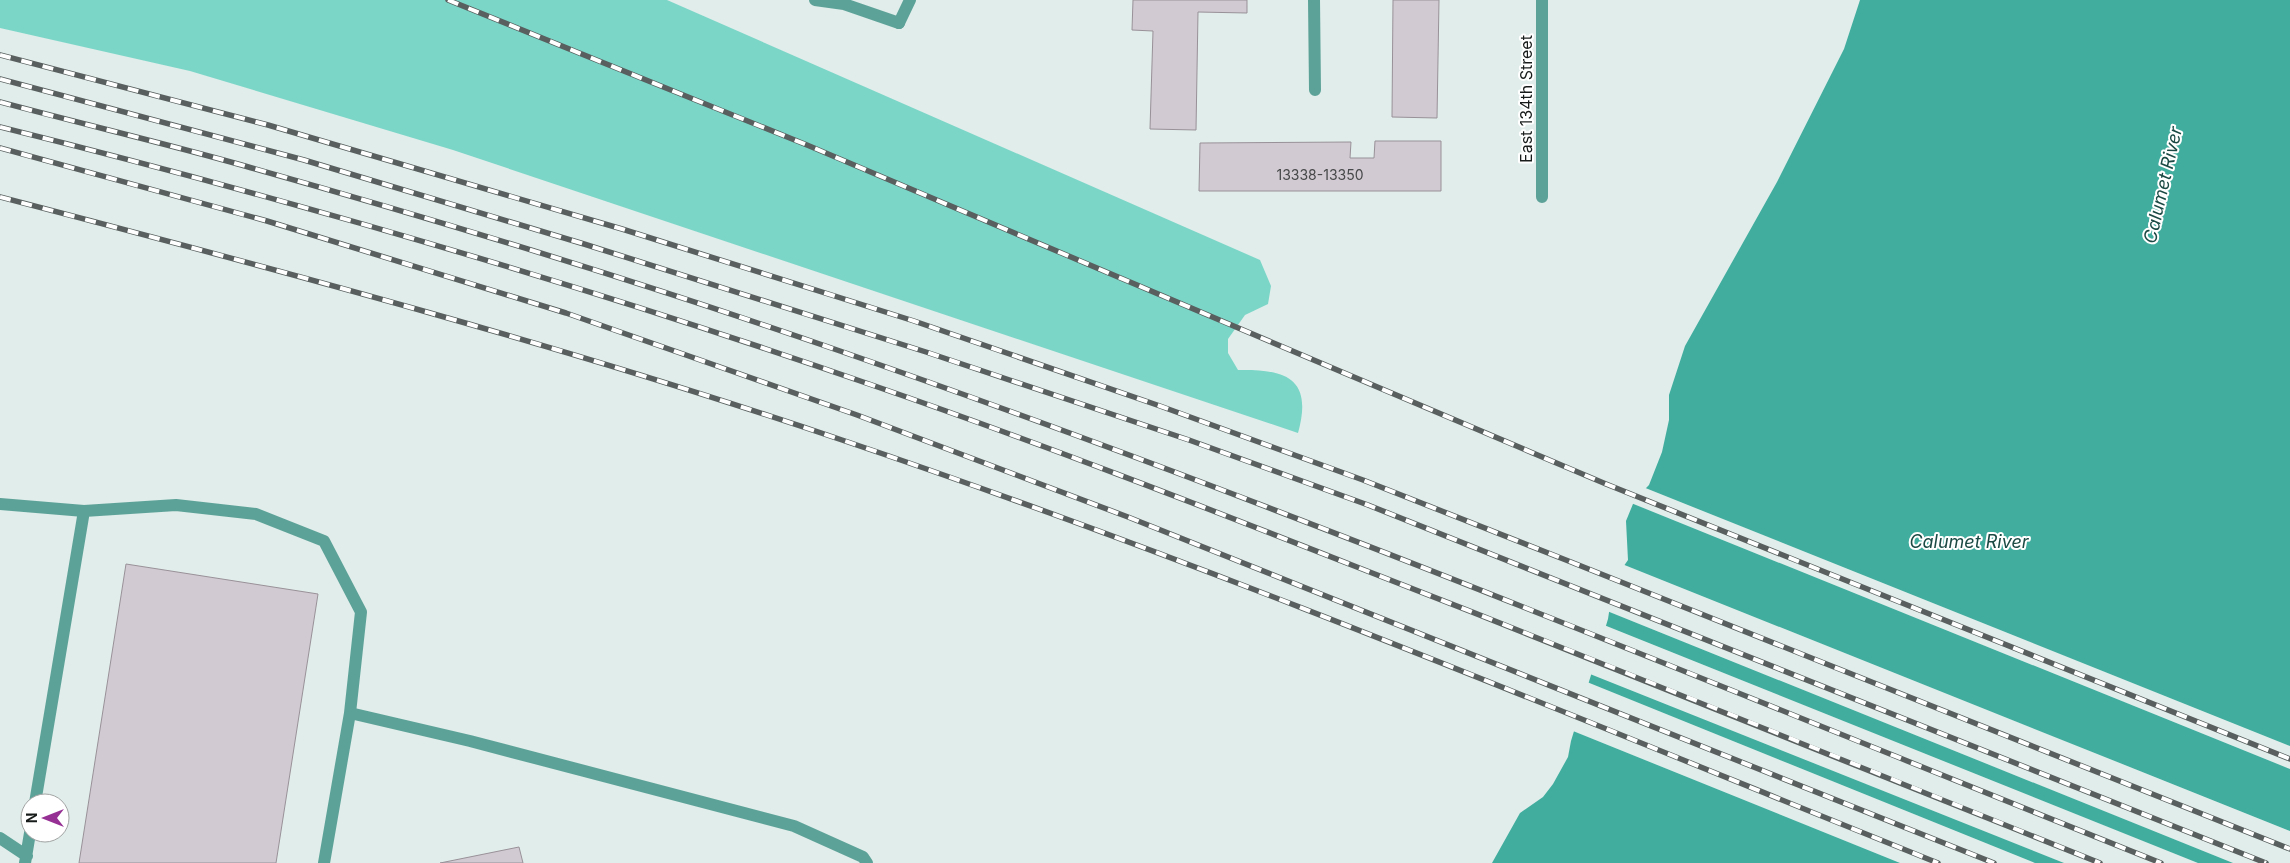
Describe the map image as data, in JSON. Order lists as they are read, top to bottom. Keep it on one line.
{"streets":{"street":["East 134th Street"]},"water":["Calumet River"],"house_numbers":["13338-13350"],"north":"left"}
